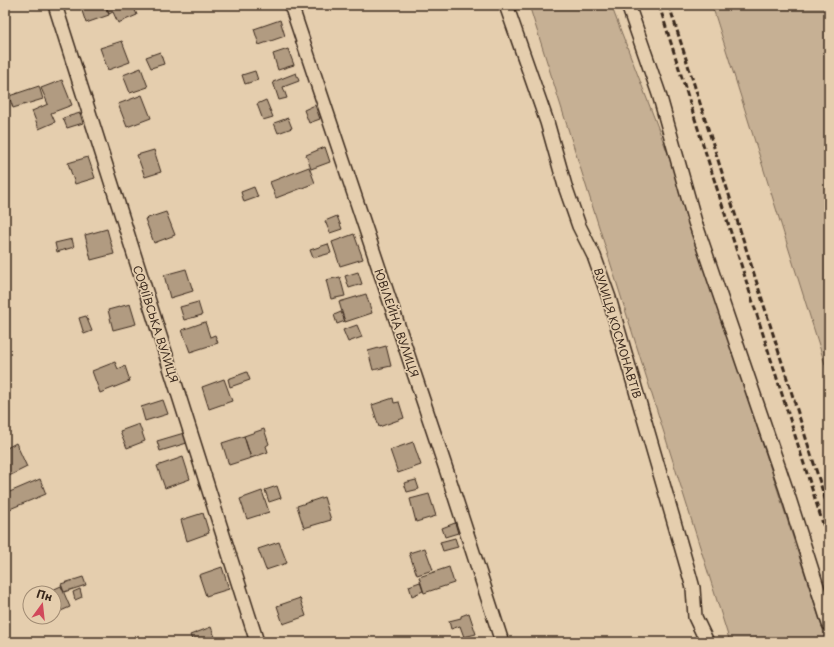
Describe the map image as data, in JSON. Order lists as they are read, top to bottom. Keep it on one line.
{"streets":{"street":["ЮВІЛЕЙНА ВУЛИЦЯ","СОФІЇВСЬКА ВУЛИЦЯ","ВУЛИЦЯ КОСМОНАВТІВ"]},"north":"top"}
